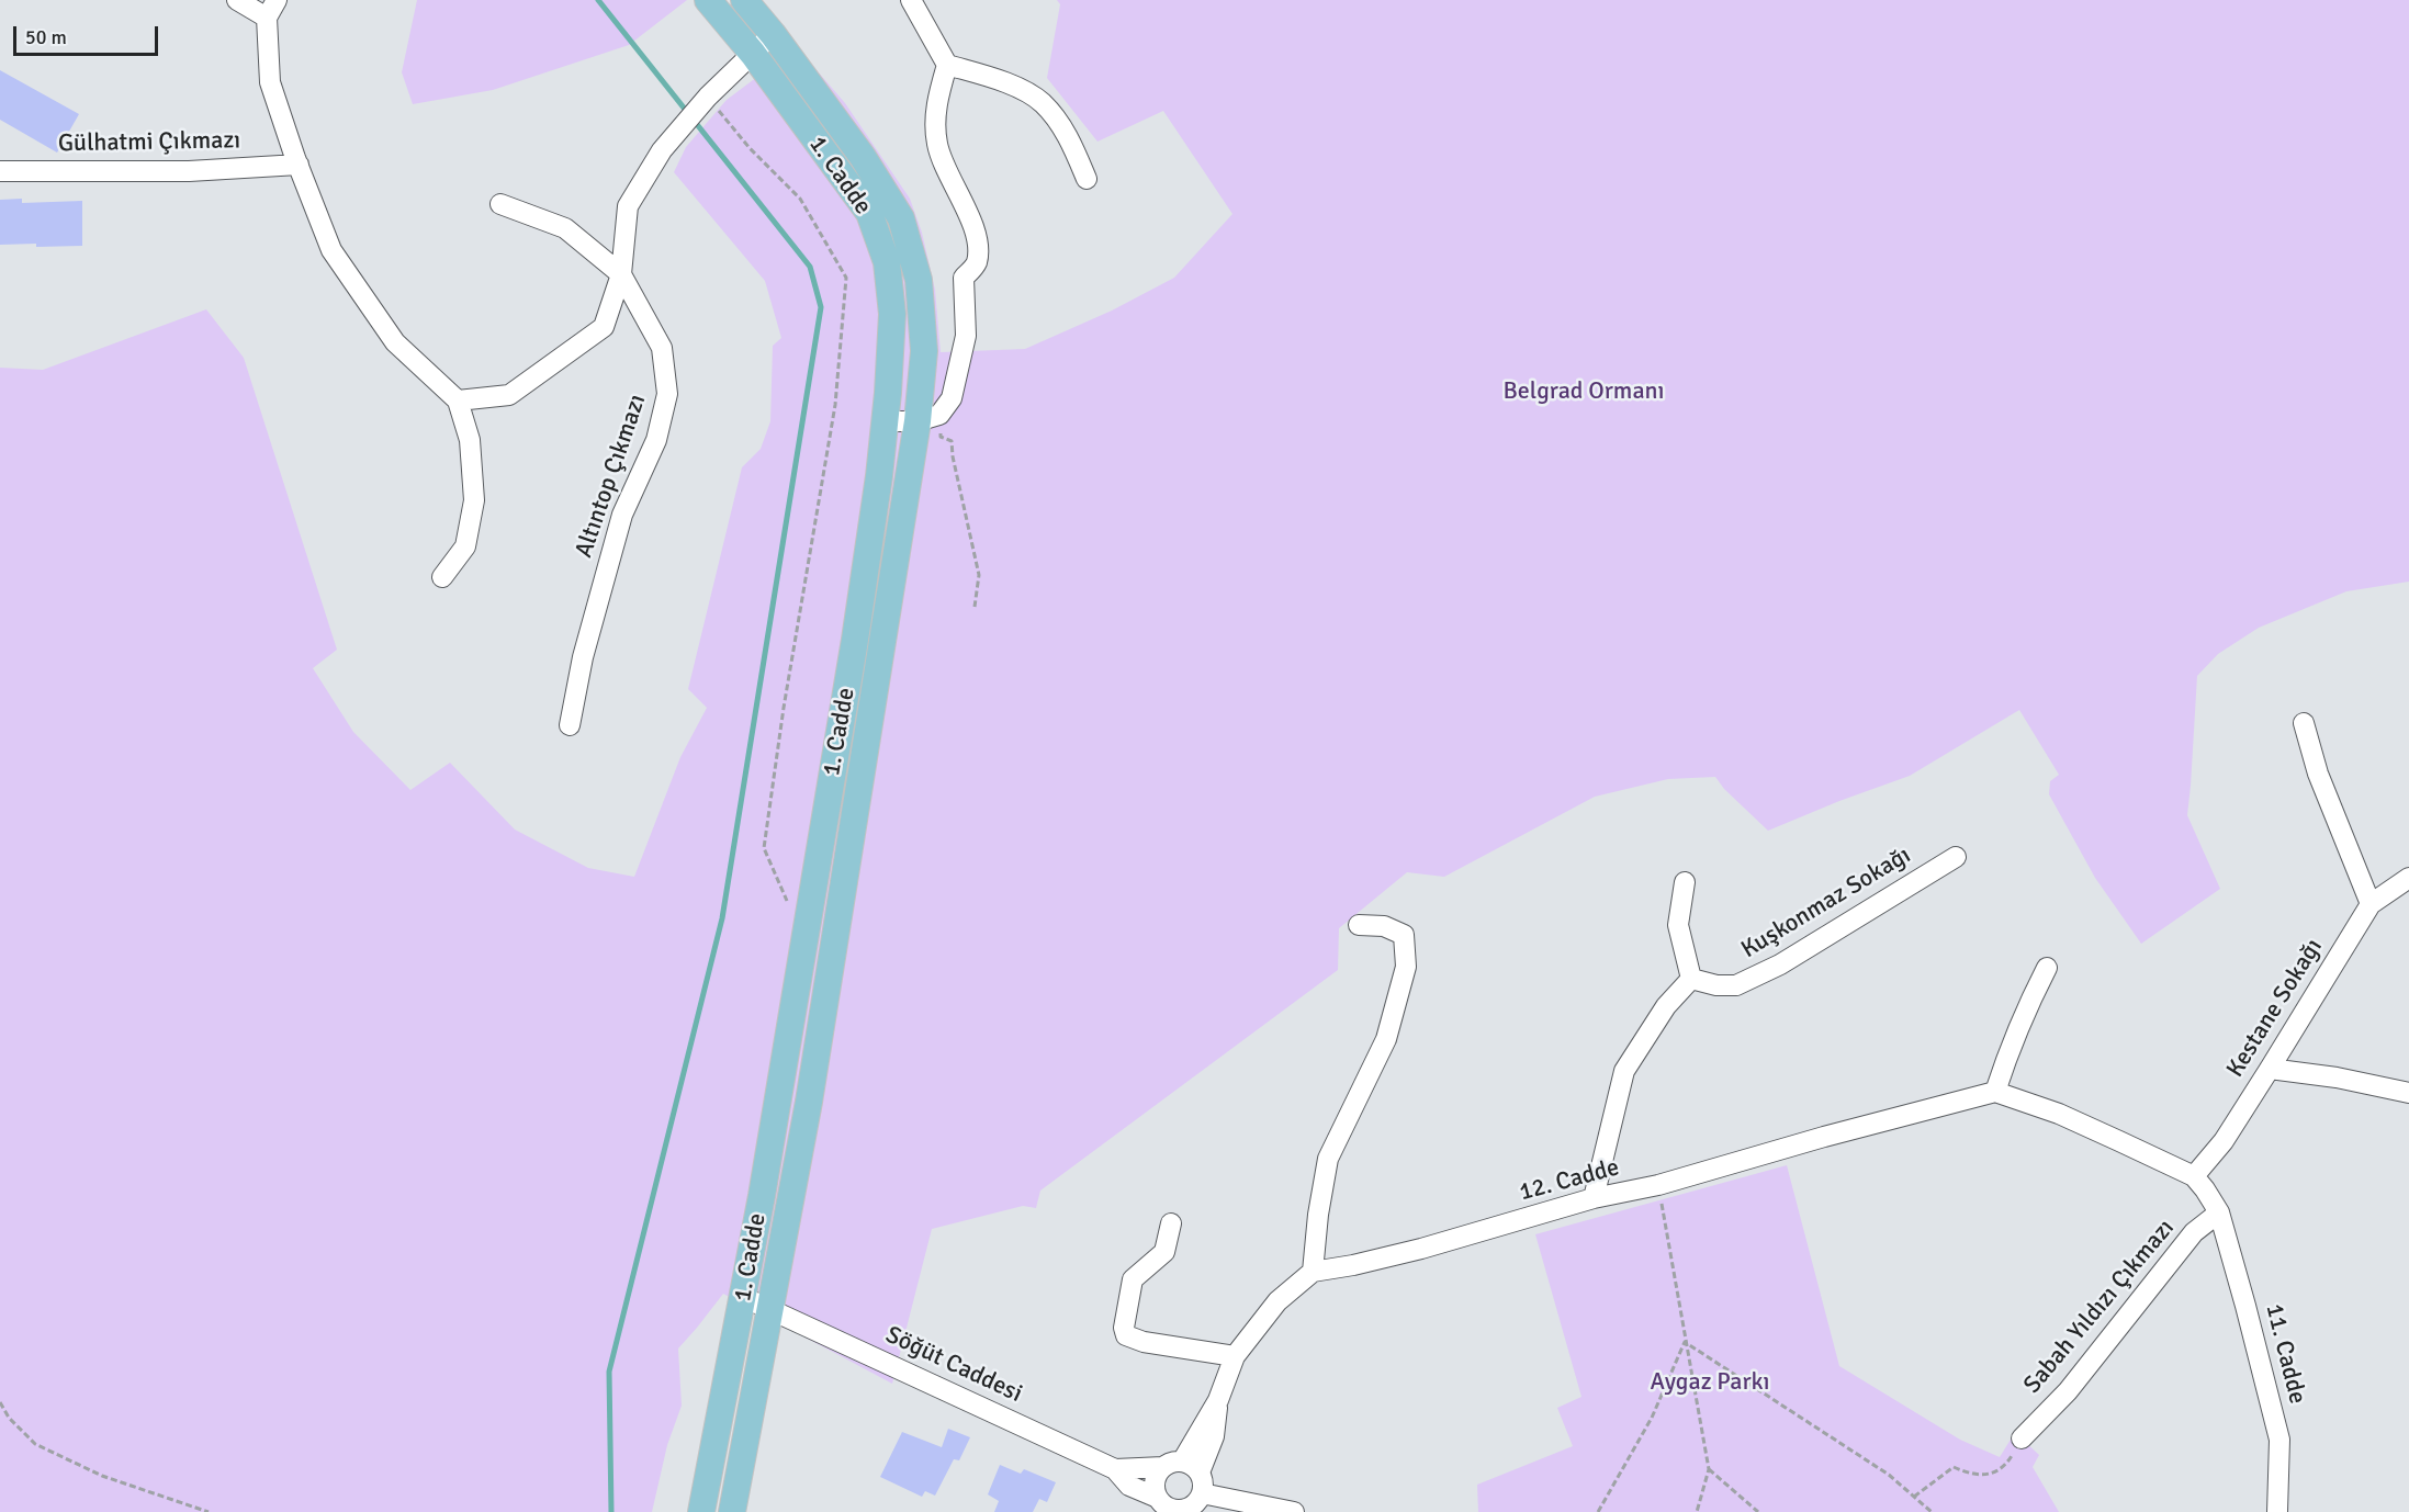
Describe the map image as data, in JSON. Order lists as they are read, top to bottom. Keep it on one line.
{"streets":{"main road":["1. Cadde"],"street":["Gülhatmi Çıkmazı","Altıntop Çıkmazı","Kuşkonmaz Sokağı","Kestane Sokağı","12. Cadde","Sabah Yıldızı Çıkmazı","11. Cadde","Söğüt Caddesi"]},"crossings":[["1. Cadde","Söğüt Caddesi"],["Kestane Sokağı","11. Cadde"],["Sabah Yıldızı Çıkmazı","11. Cadde"]],"parks":["Belgrad Ormanı","Aygaz Parkı"],"scale_bar":"50 m"}
